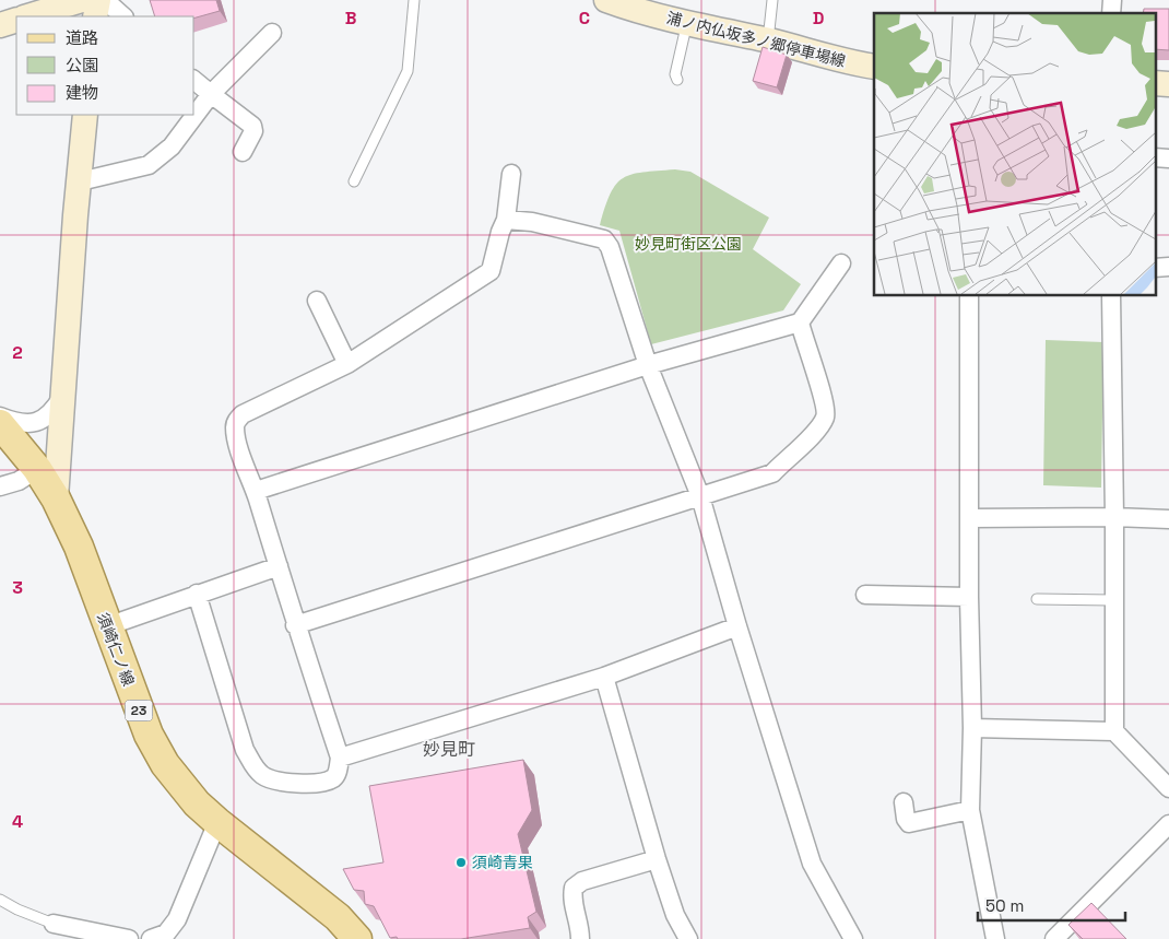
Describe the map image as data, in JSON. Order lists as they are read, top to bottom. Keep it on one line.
{"streets":{"main road":["須崎仁ノ線","23"],"street":["浦ノ内仏坂多ノ郷停車場線"]},"districts":["妙見町"],"parks":["妙見町街区公園"],"places":["須崎青果"],"legend":["道路","公園","建物"],"scale_bar":"50 m","grid":{"columns":["B","C","D"],"rows":["2","3","4"]}}
